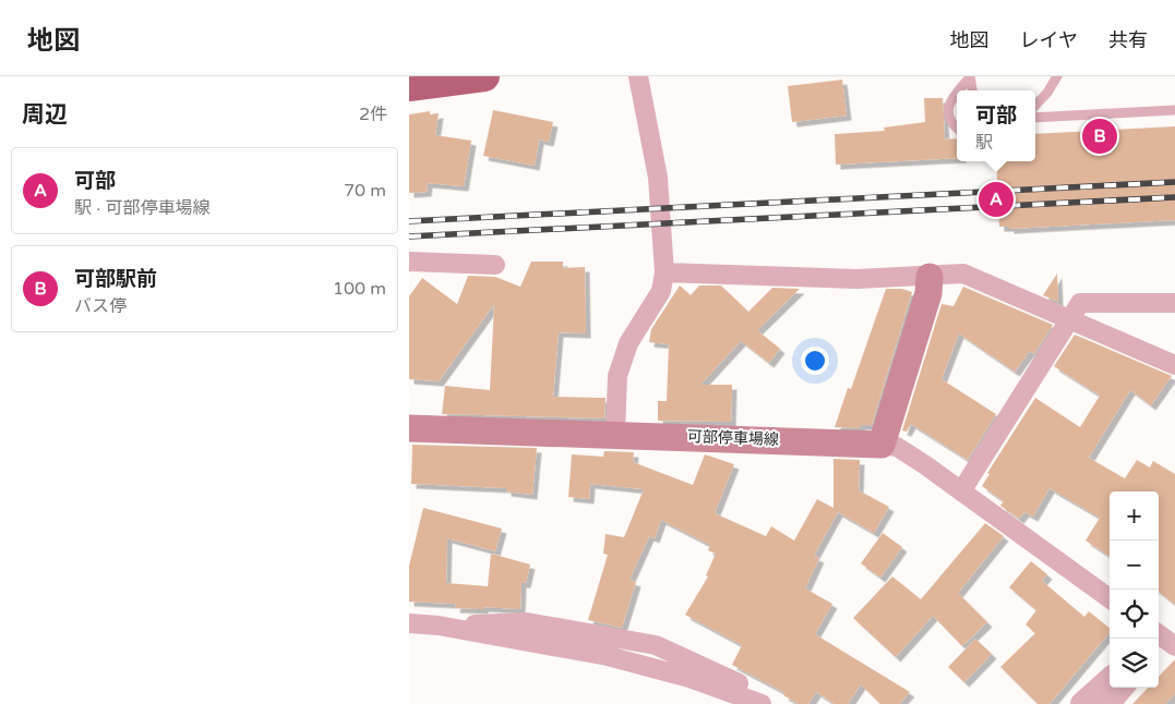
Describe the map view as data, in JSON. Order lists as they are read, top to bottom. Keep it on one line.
{"streets":{"main road":["可部停車場線"]},"page":{"header":"地図","nav":["地図","レイヤ","共有"],"heading":["周辺","2件"],"popup":["可部","駅"],"pins":["B","A"],"list":[{"mark":"A","name":"可部","note":"駅 · 可部停車場線","value":"70 m"},{"mark":"B","name":"可部駅前","note":"バス停","value":"100 m"}],"map_buttons":["+","−"]}}
